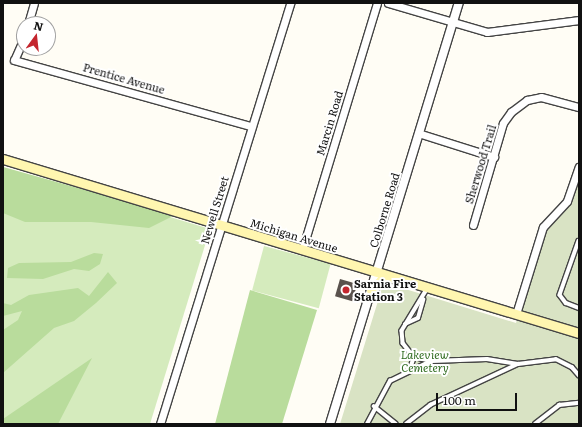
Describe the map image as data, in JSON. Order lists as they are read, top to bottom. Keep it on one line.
{"streets":{"main road":["Michigan Avenue"],"street":["Prentice Avenue","Marcin Road","Sherwood Trail","Newell Street","Colborne Road"]},"crossings":[["Prentice Avenue","Newell Street"],["Marcin Road","Michigan Avenue"],["Newell Street","Michigan Avenue"],["Colborne Road","Michigan Avenue"]],"parks":["Lakeview Cemetery"],"places":["Sarnia Fire Station 3"],"scale_bar":"100 m","north":"top"}
